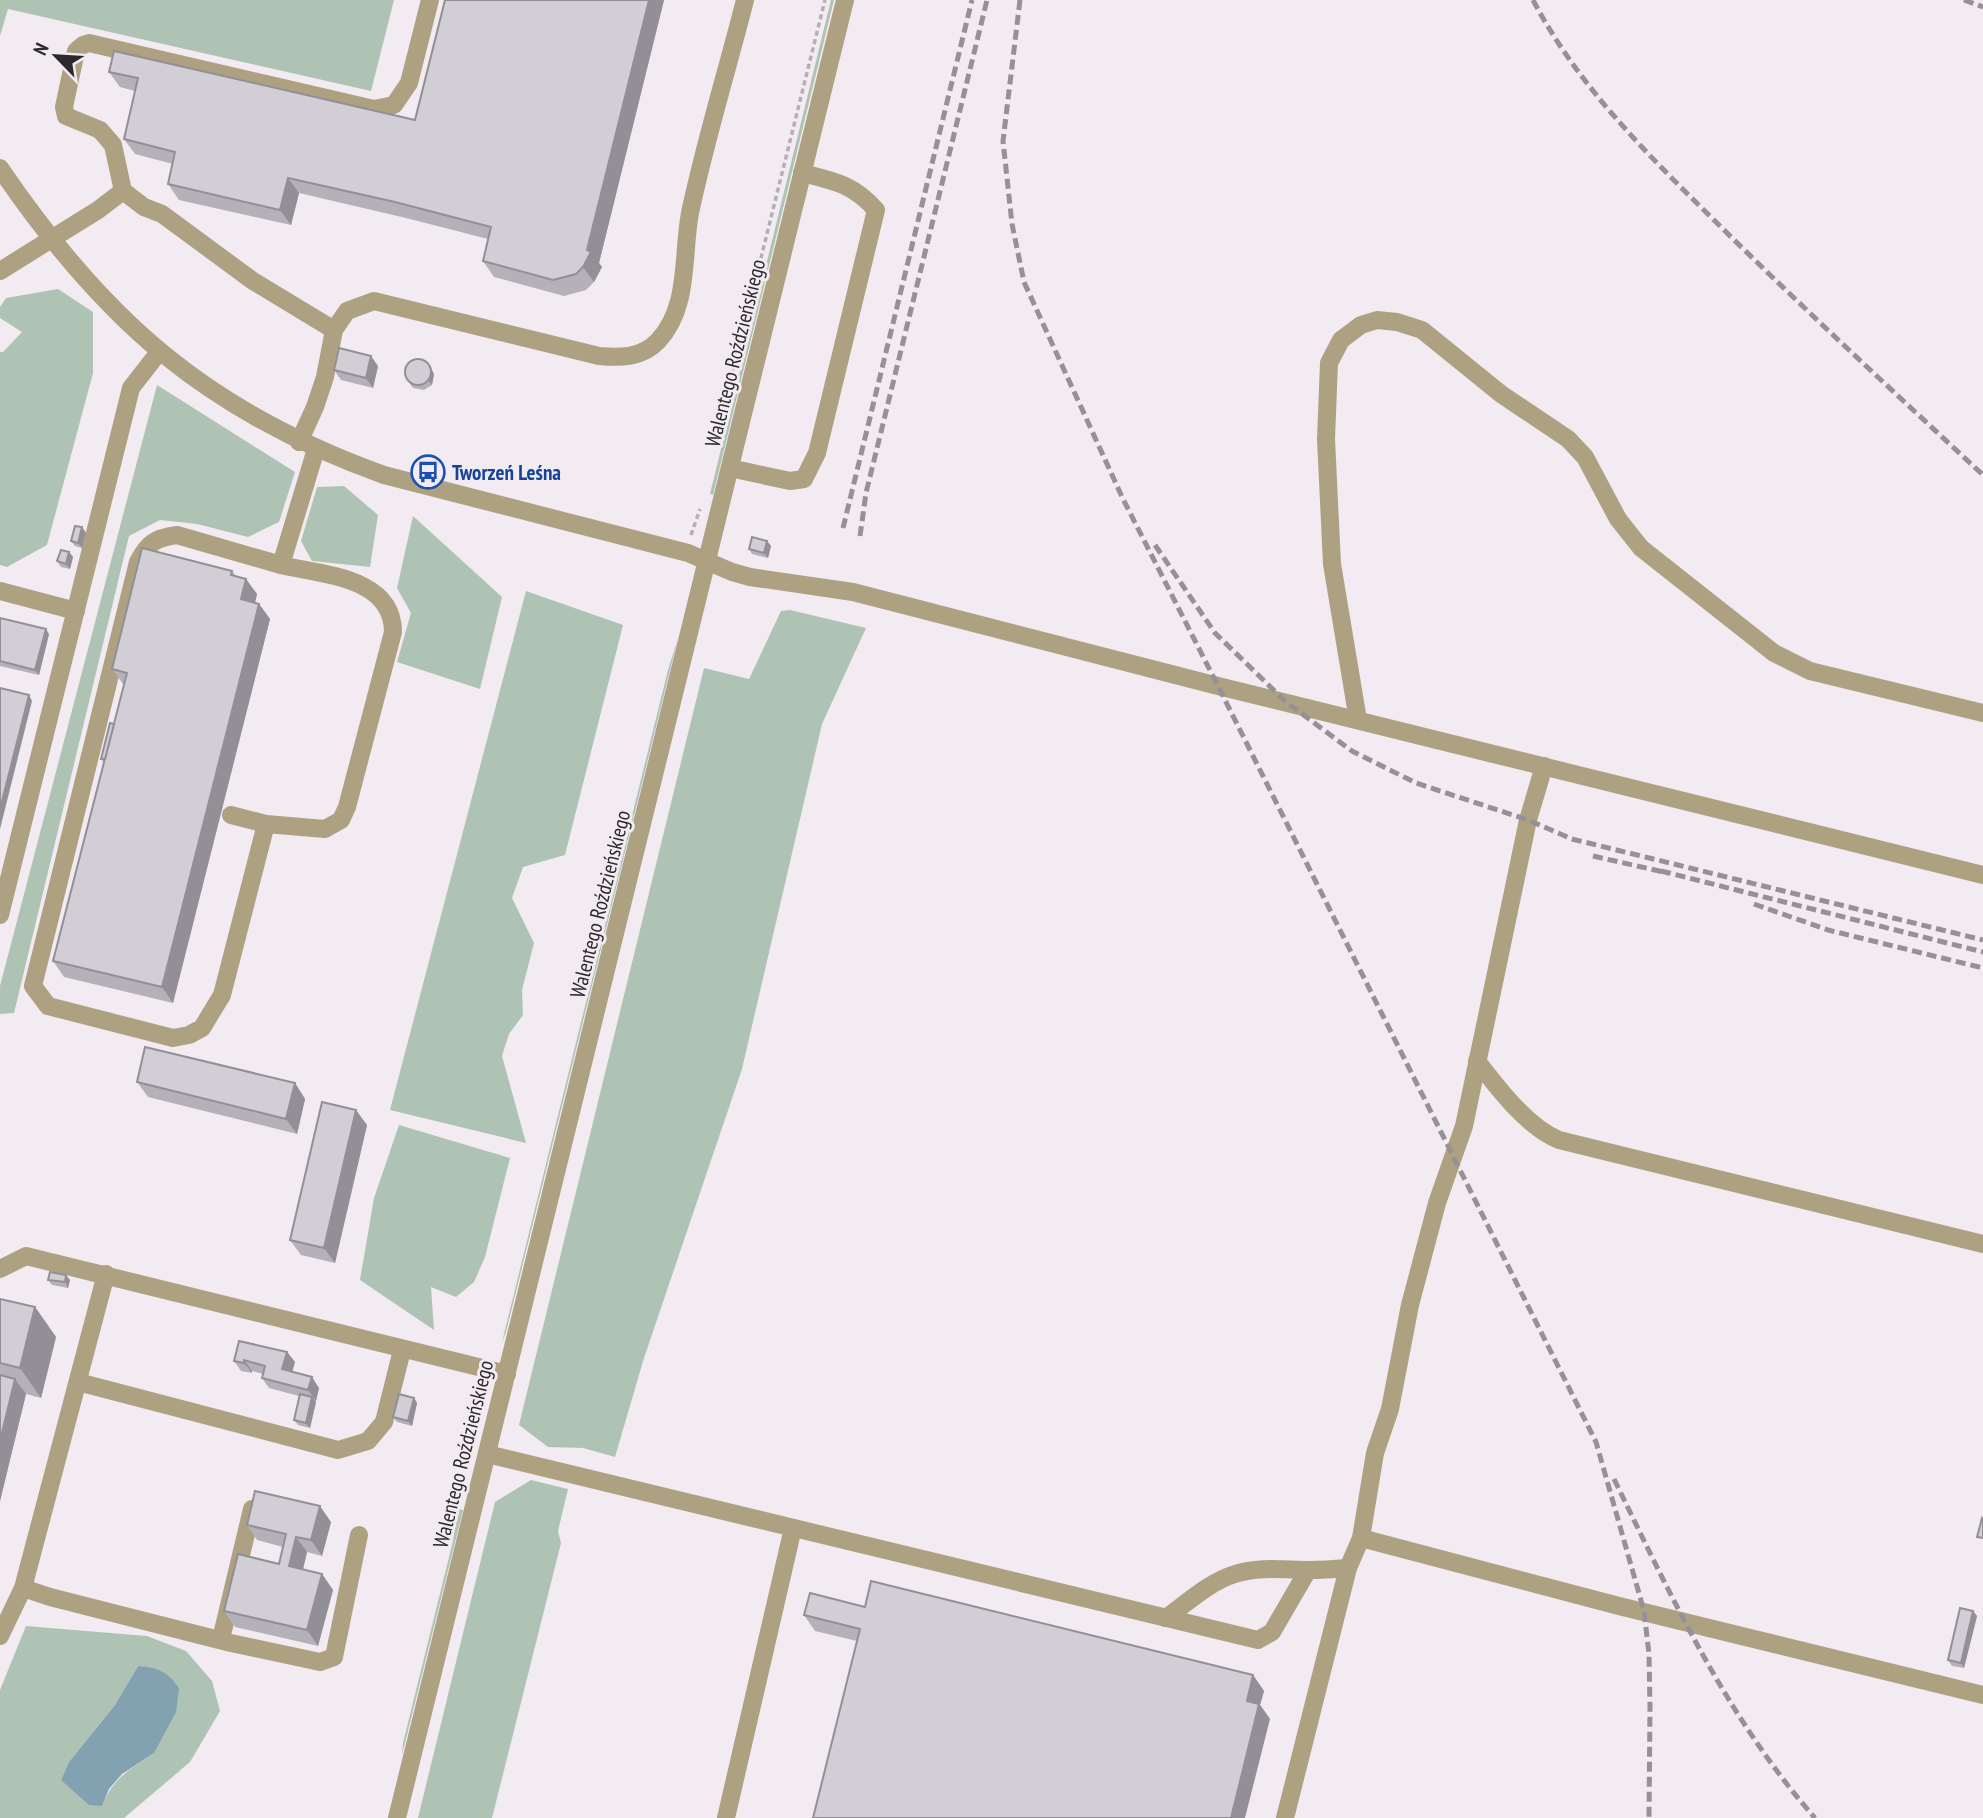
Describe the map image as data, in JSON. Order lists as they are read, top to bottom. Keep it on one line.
{"streets":{"street":["Walentego Roździeńskiego"]},"places":{"bus stop":["Tworzeń Leśna"]},"north":"top left"}
